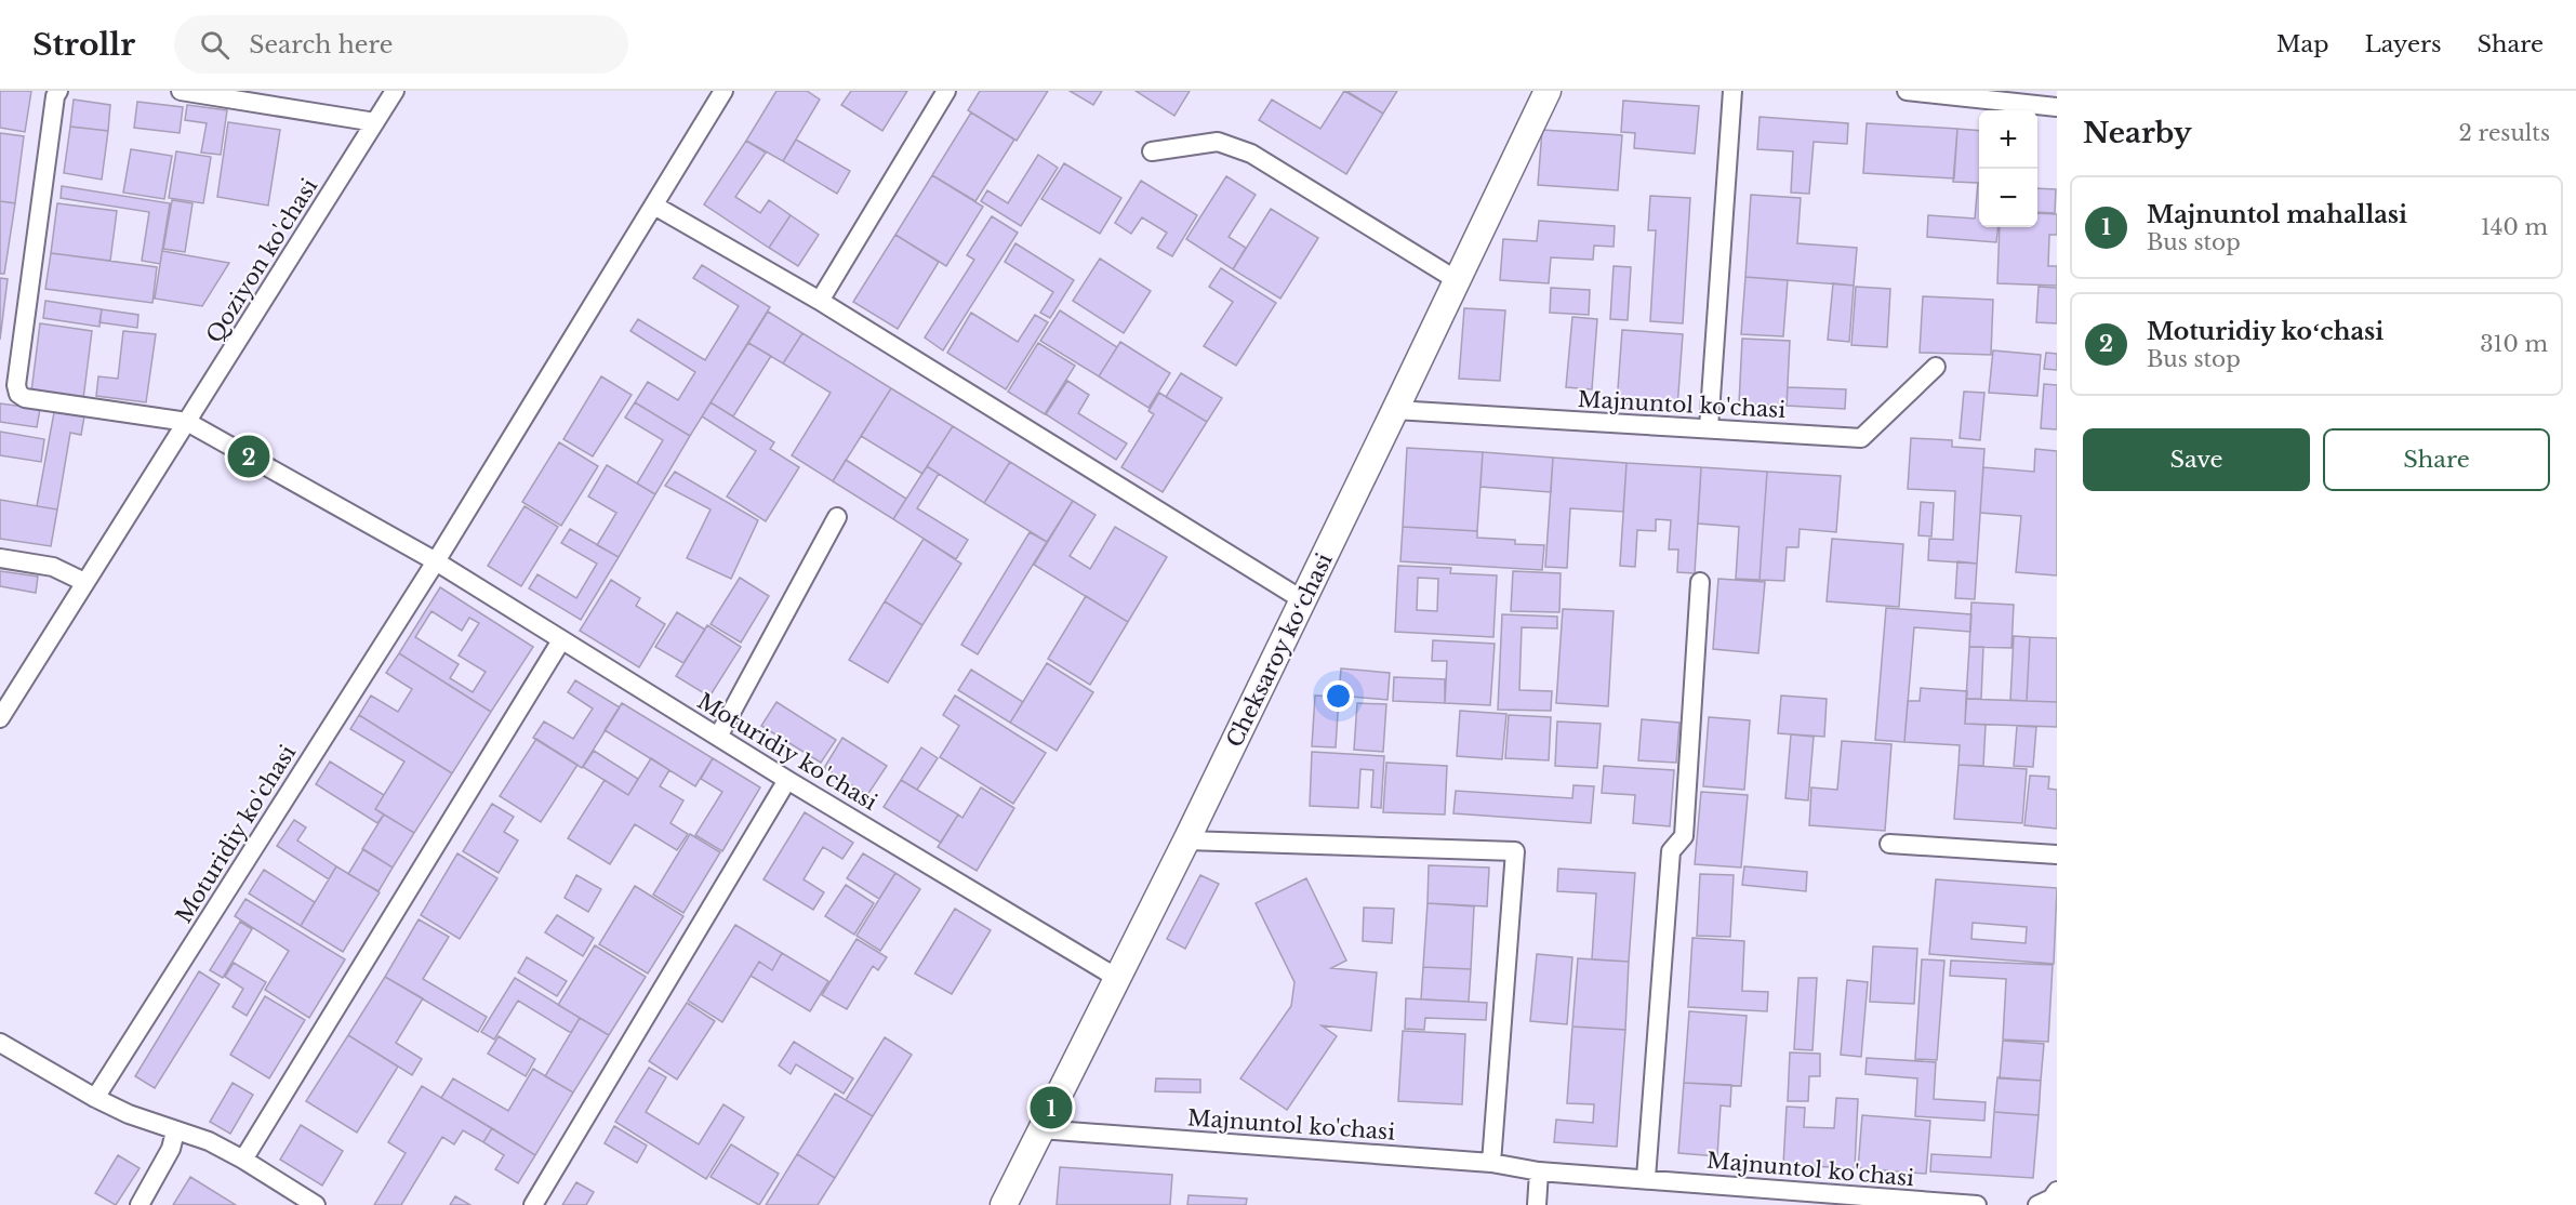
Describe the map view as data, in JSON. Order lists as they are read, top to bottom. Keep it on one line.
{"streets":{"street":["Qoziyon ko'chasi","Majnuntol ko'chasi","Cheksaroy koʻchasi","Moturidiy ko'chasi"]},"crossings":[["Qoziyon ko'chasi","Moturidiy ko'chasi"],["Majnuntol ko'chasi","Cheksaroy koʻchasi"],["Cheksaroy koʻchasi","Moturidiy ko'chasi"]],"page":{"header":"Strollr","search":"Search here","nav":["Map","Layers","Share"],"heading":["Nearby","2 results"],"map_buttons":["+","−"],"list":[{"mark":"1","name":"Majnuntol mahallasi","note":"Bus stop","value":"140 m"},{"mark":"2","name":"Moturidiy koʻchasi","note":"Bus stop","value":"310 m"}],"buttons":["Save","Share"],"pins":["2","1"]}}
